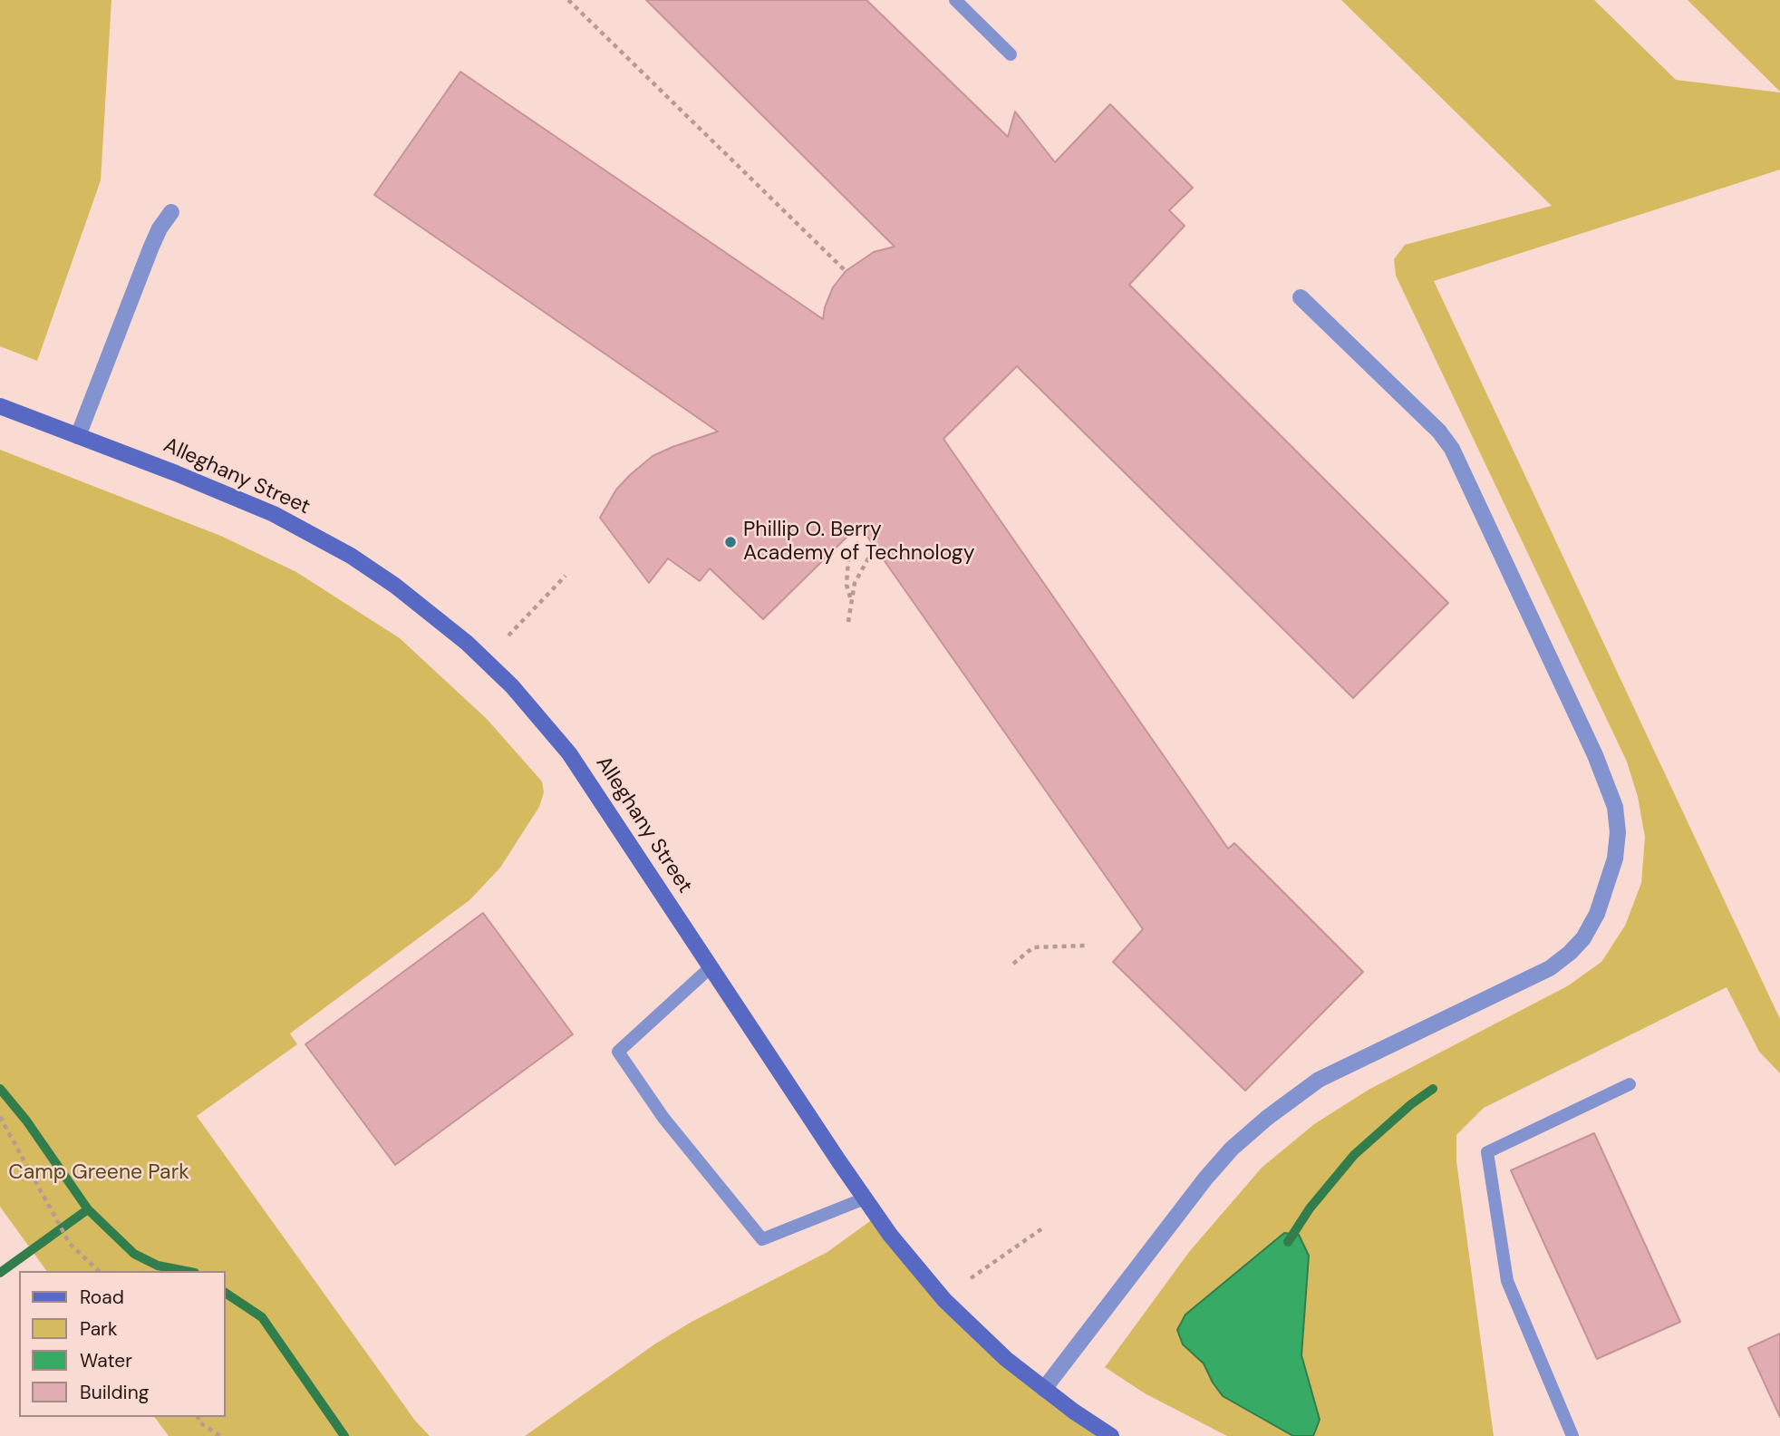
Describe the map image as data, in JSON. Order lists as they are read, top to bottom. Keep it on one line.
{"streets":{"street":["Alleghany Street"]},"parks":["Camp Greene Park"],"places":["Phillip O. Berry Academy of Technology"],"legend":["Road","Park","Water","Building"]}
